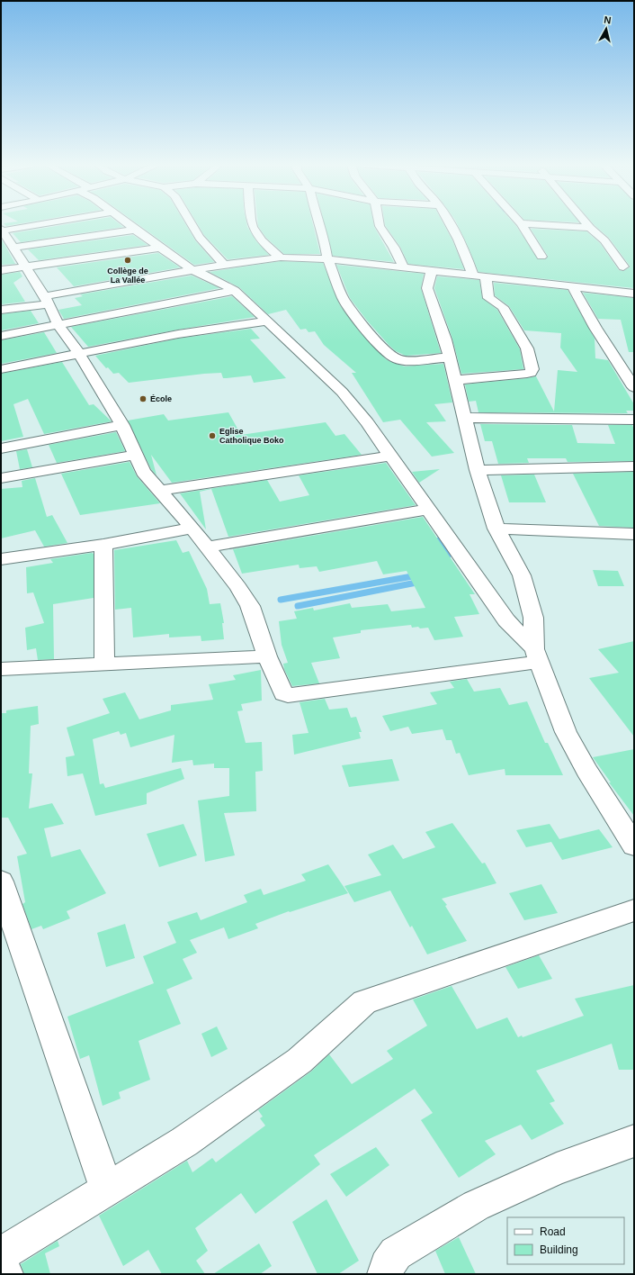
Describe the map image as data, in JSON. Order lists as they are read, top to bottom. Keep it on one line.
{"places":["Collège de La Vallée","École","Eglise Catholique Boko"],"legend":["Road","Building"],"north":"top"}
